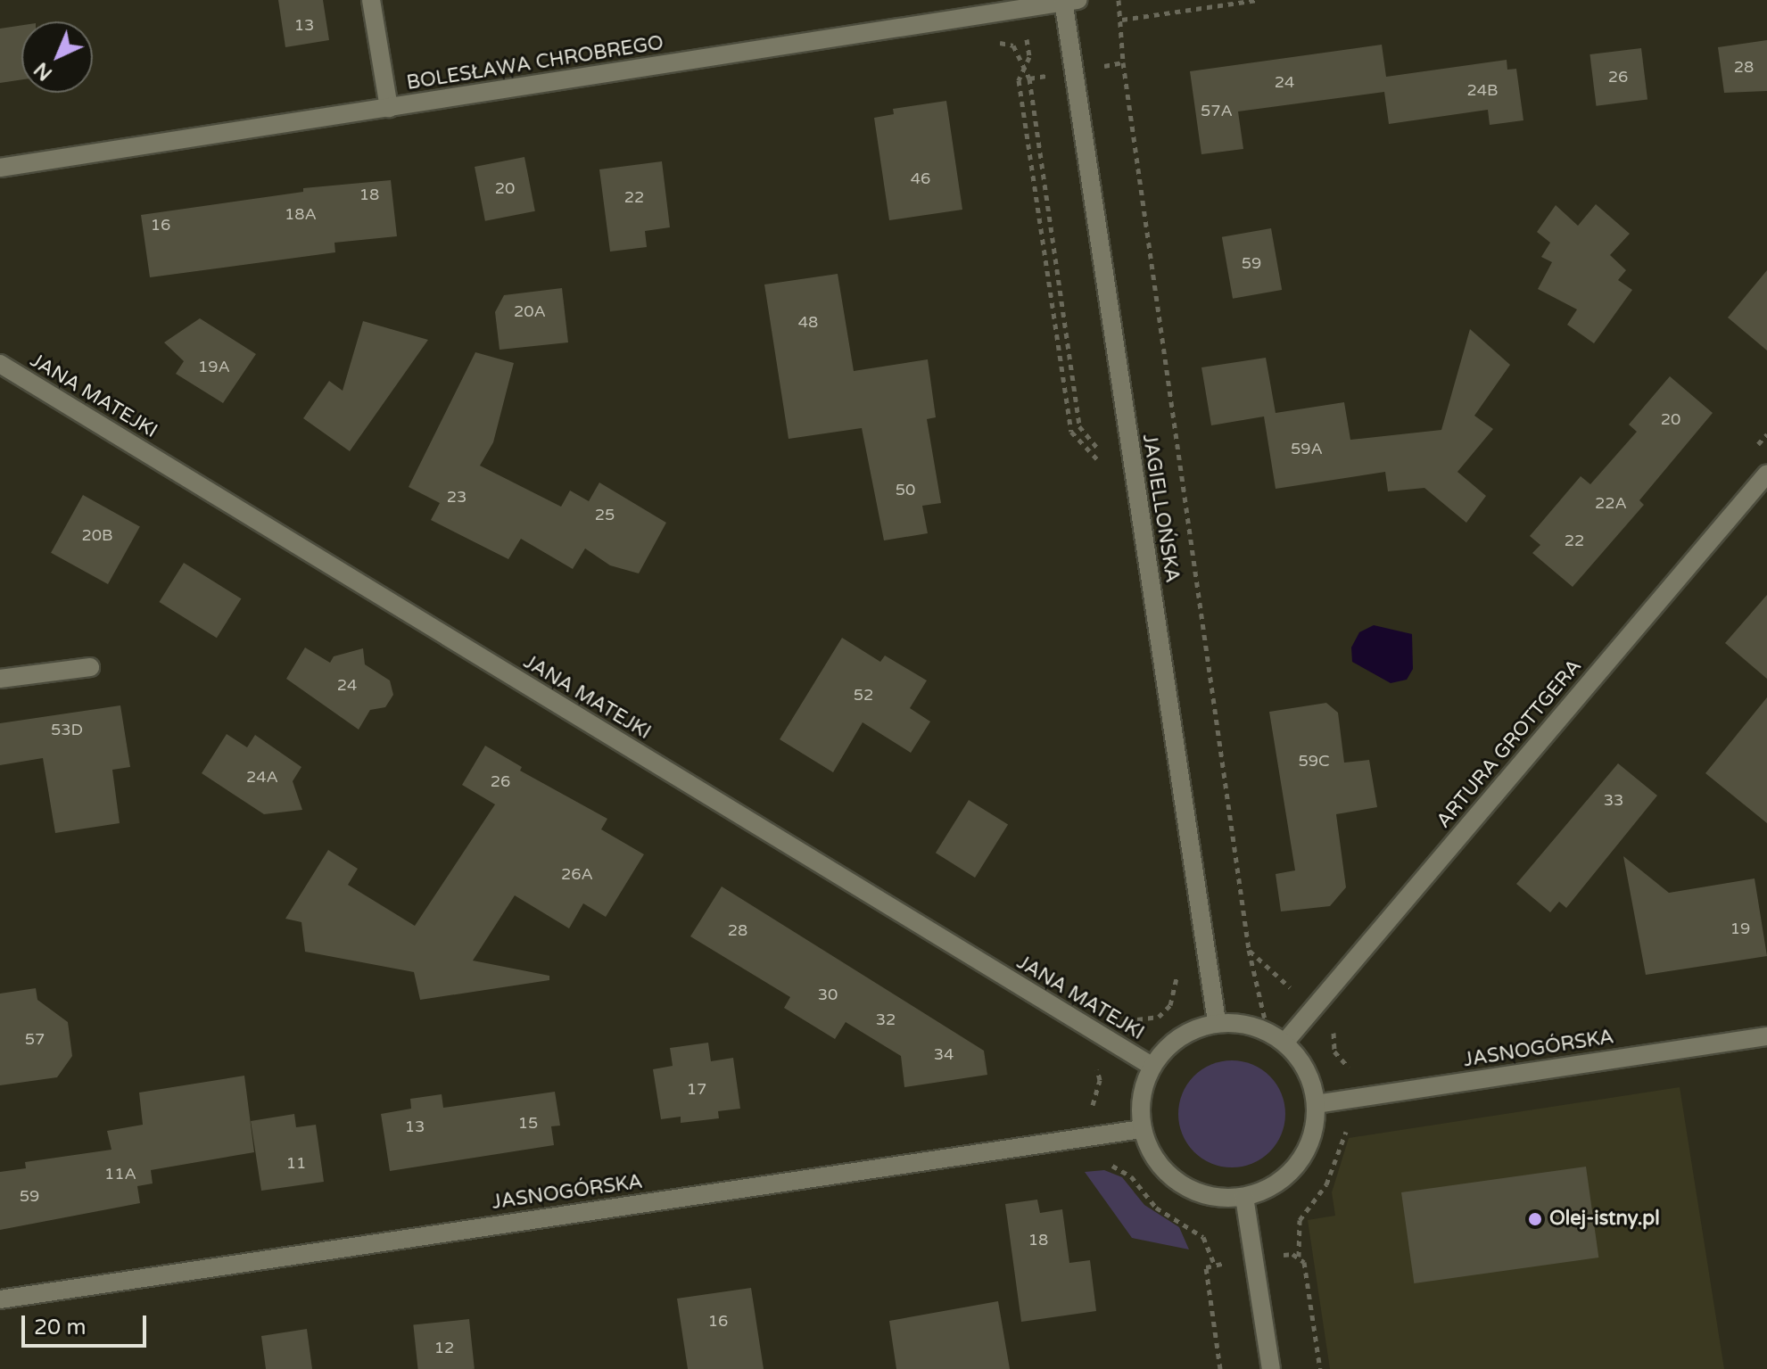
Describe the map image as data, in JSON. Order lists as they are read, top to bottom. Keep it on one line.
{"streets":{"street":["BOLESŁAWA CHROBREGO","JANA MATEJKI","JAGIELLOŃSKA","ARTURA GROTTGERA","JASNOGÓRSKA"]},"crossings":[["BOLESŁAWA CHROBREGO","JAGIELLOŃSKA"],["JANA MATEJKI","JAGIELLOŃSKA"],["JANA MATEJKI","ARTURA GROTTGERA"],["JANA MATEJKI","JASNOGÓRSKA"],["JAGIELLOŃSKA","ARTURA GROTTGERA"],["JAGIELLOŃSKA","JASNOGÓRSKA"],["ARTURA GROTTGERA","JASNOGÓRSKA"]],"places":["Olej-istny.pl"],"house_numbers":["13","28","26","24","24B","57A","46","20","18","22","18A","16","59","20A","48","19A","20","59A","50","23","22A","25","20B","22","24","52","53D","59C","24A","26","33","26A","19","28","30","32","57","34","17","15","13","11","11A","59","18","16","12"],"scale_bar":"20 m","north":"bottom left"}
